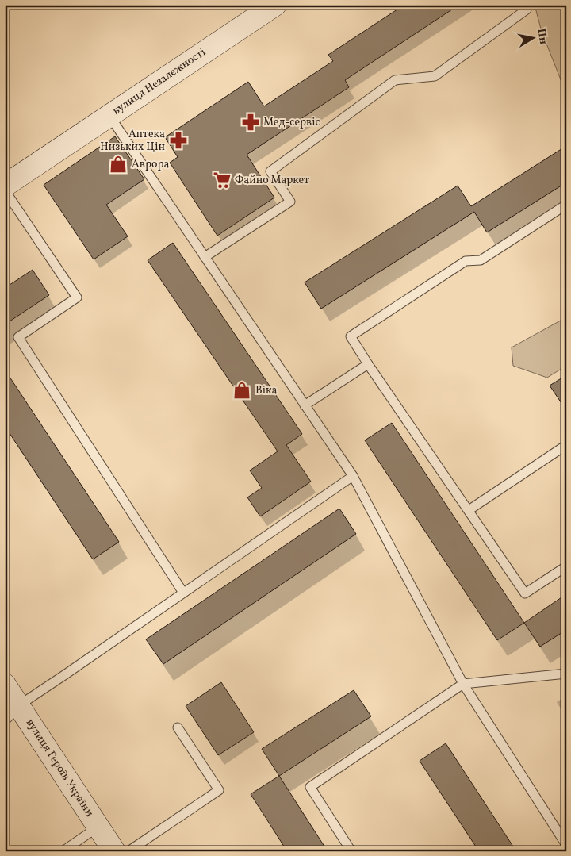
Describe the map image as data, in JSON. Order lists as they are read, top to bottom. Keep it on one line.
{"streets":{"main road":["вулиця Незалежності","вулиця Героїв України"]},"places":{"pharmacy":["Мед-сервіс","Аптека Низьких Цін"],"shop":["Аврора","Віка"],"supermarket":["Файно Маркет"]},"north":"right"}
